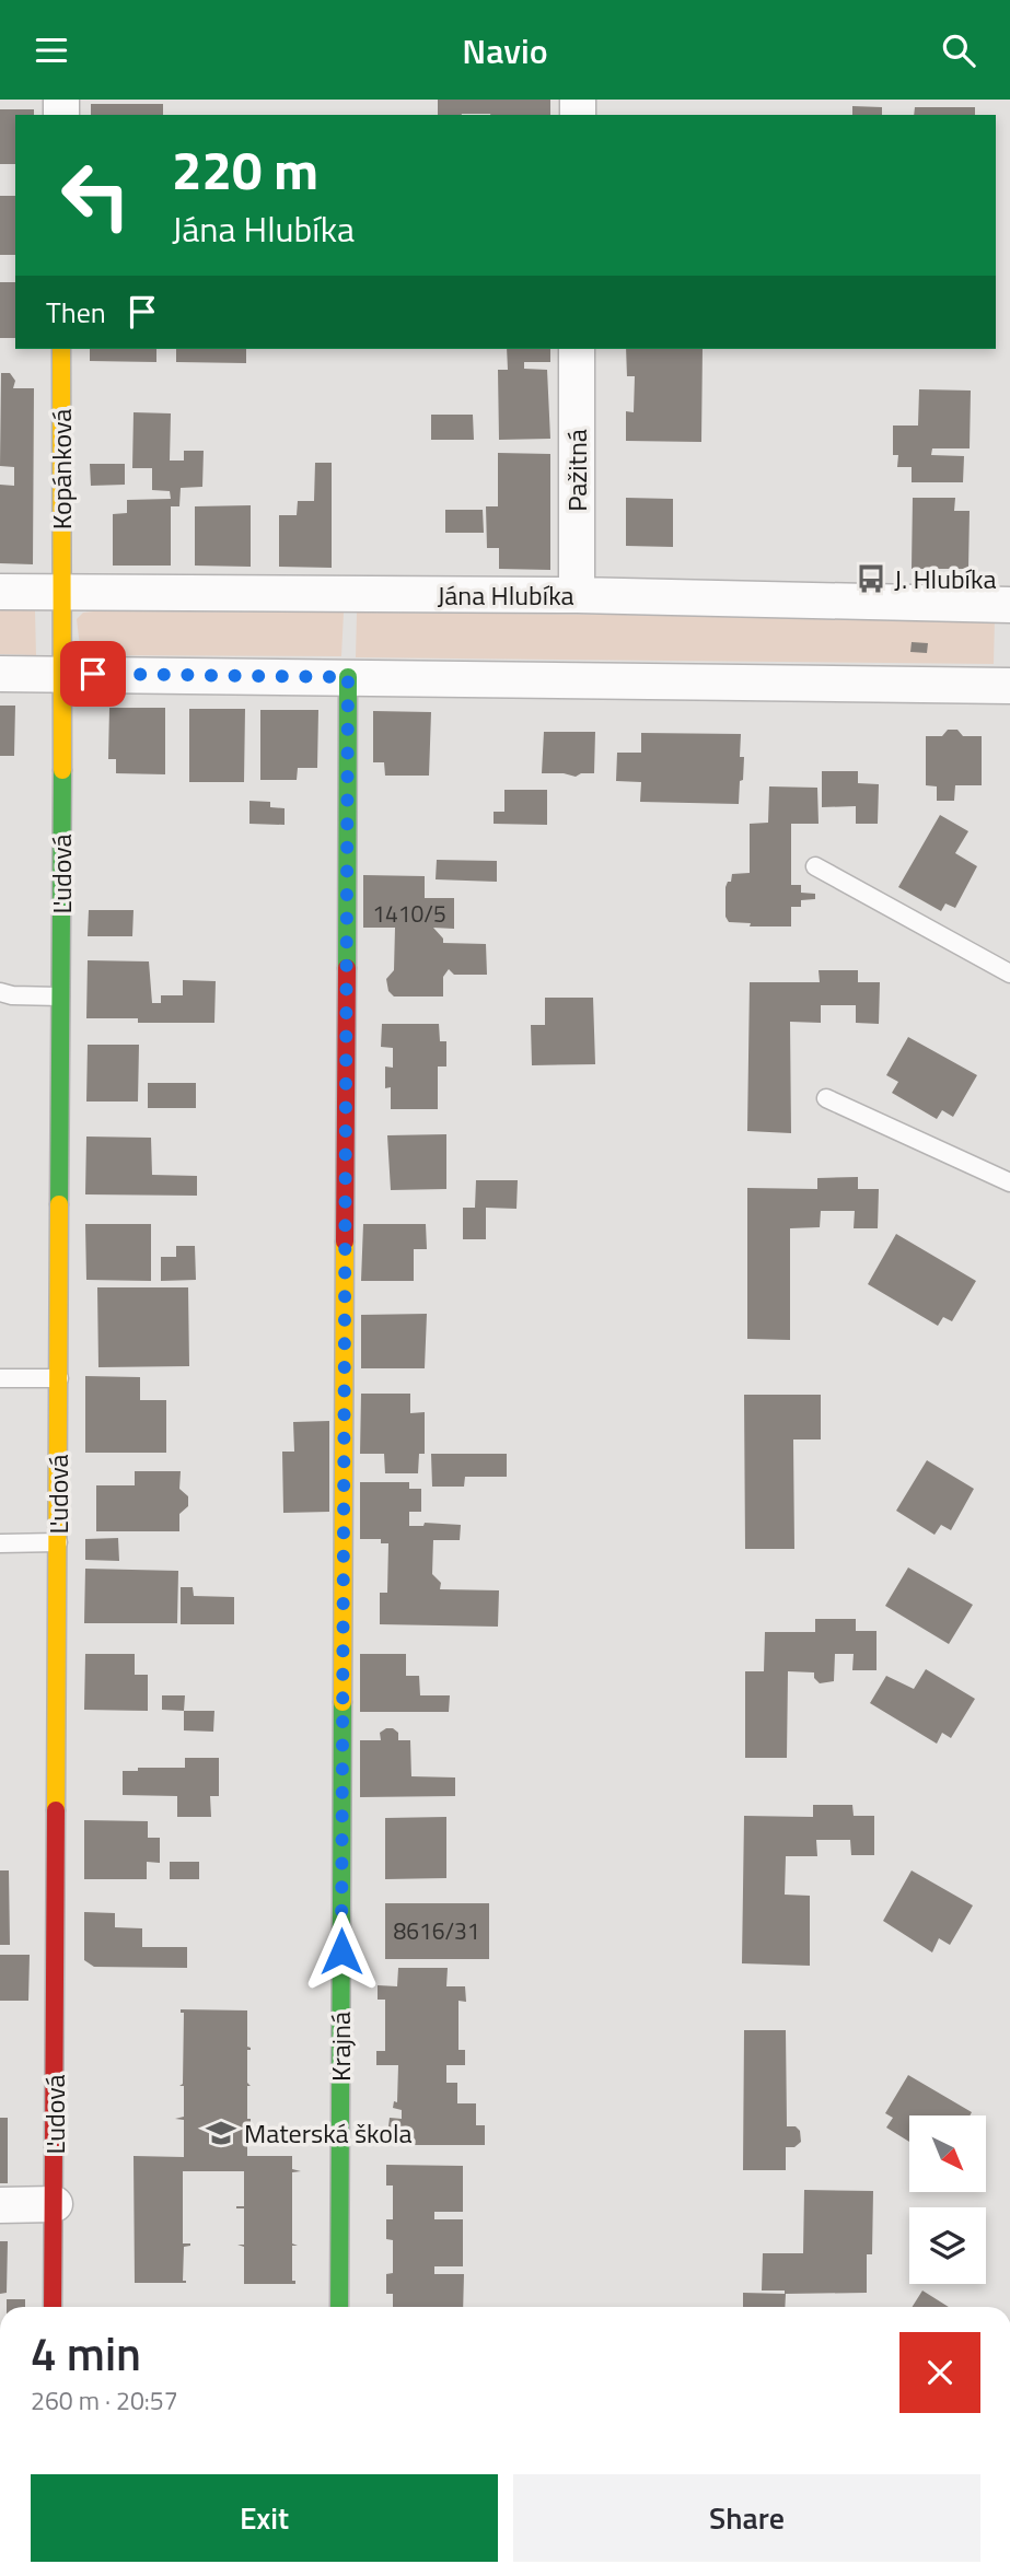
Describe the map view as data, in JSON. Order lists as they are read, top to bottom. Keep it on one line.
{"streets":{"street":["Kopánková","Pažitná","Jána Hlubíka","Ľudová","Krajná"]},"crossings":[["Kopánková","Jána Hlubíka"],["Kopánková","Ľudová"],["Pažitná","Jána Hlubíka"]],"places":{"bus stop":["J. Hlubíka"],"school or university":["Materská škola"]},"house_numbers":["1410/5","8616/31"],"north":"bottom right","page":{"header":"Navio","turn":["220 m","Jána Hlubíka"],"then":"Then","heading":["4 min","260 m · 20:57"],"buttons":["Exit","Share"]}}
